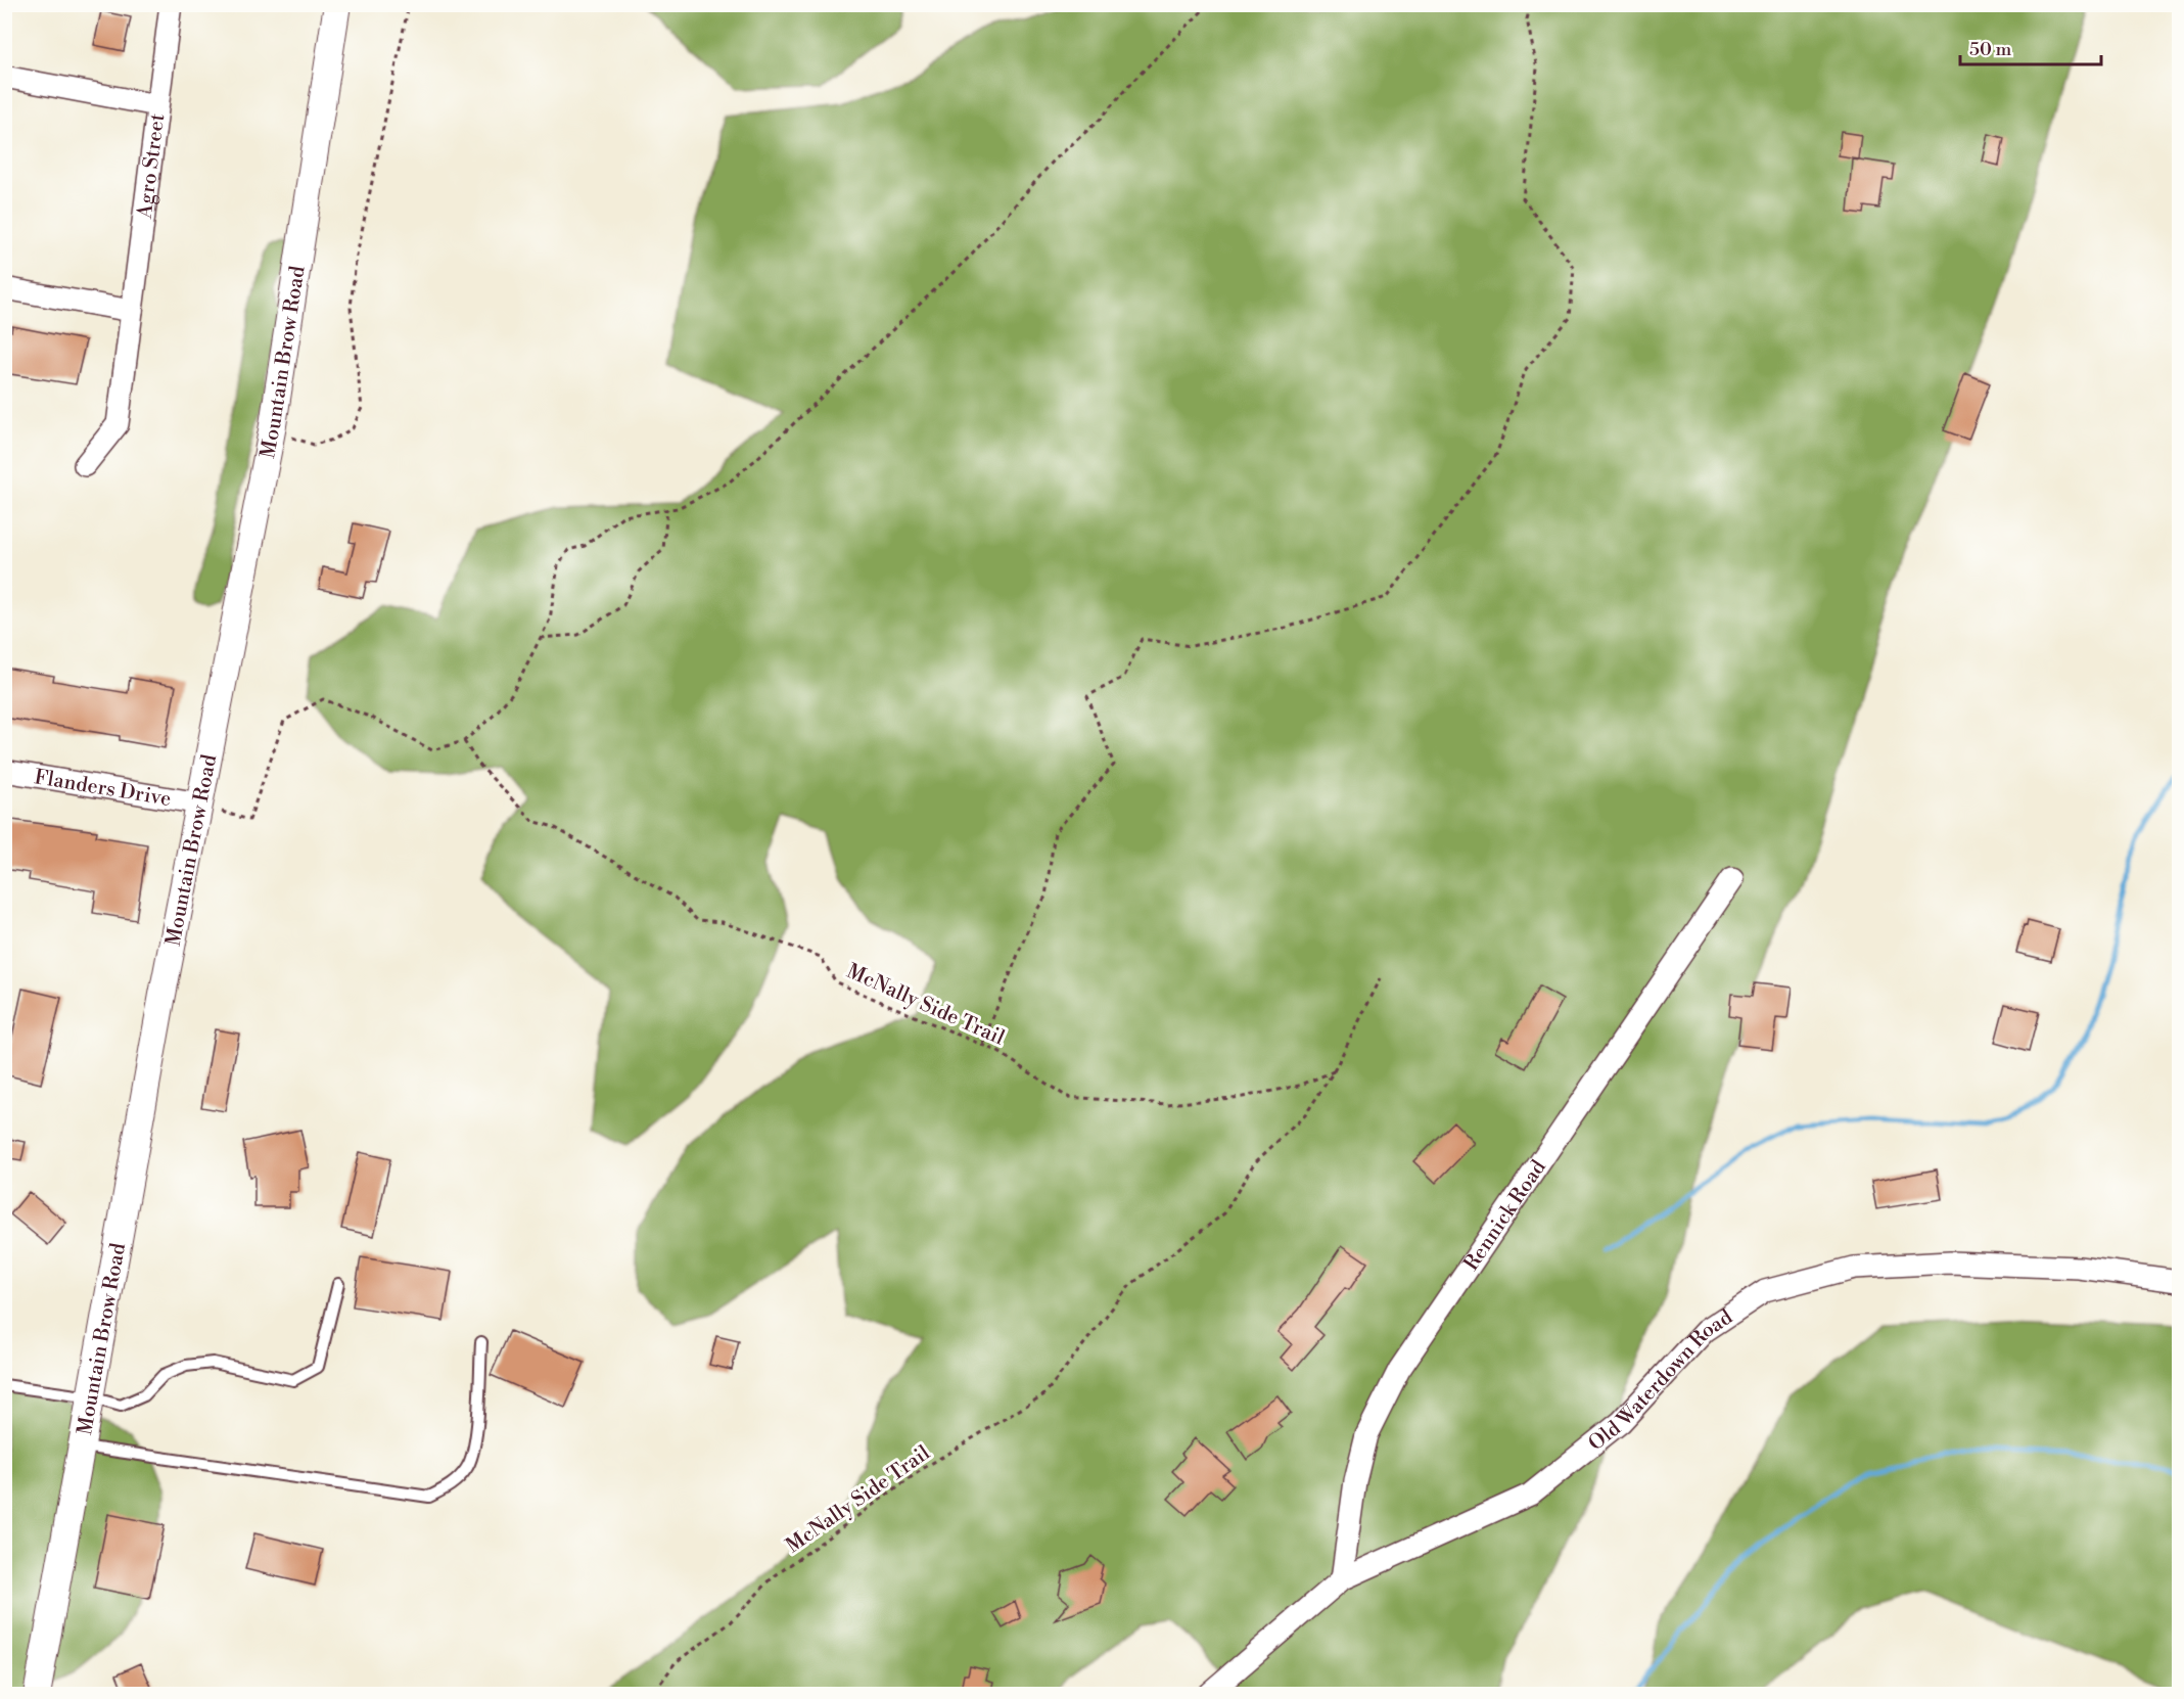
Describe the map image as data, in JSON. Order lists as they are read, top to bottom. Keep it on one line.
{"streets":{"street":["Agro Street","Mountain Brow Road","Flanders Drive","Rennick Road","Old Waterdown Road"],"path":["McNally Side Trail"]},"crossings":[["Mountain Brow Road","Flanders Drive"],["Rennick Road","Old Waterdown Road"]],"scale_bar":"50 m"}
